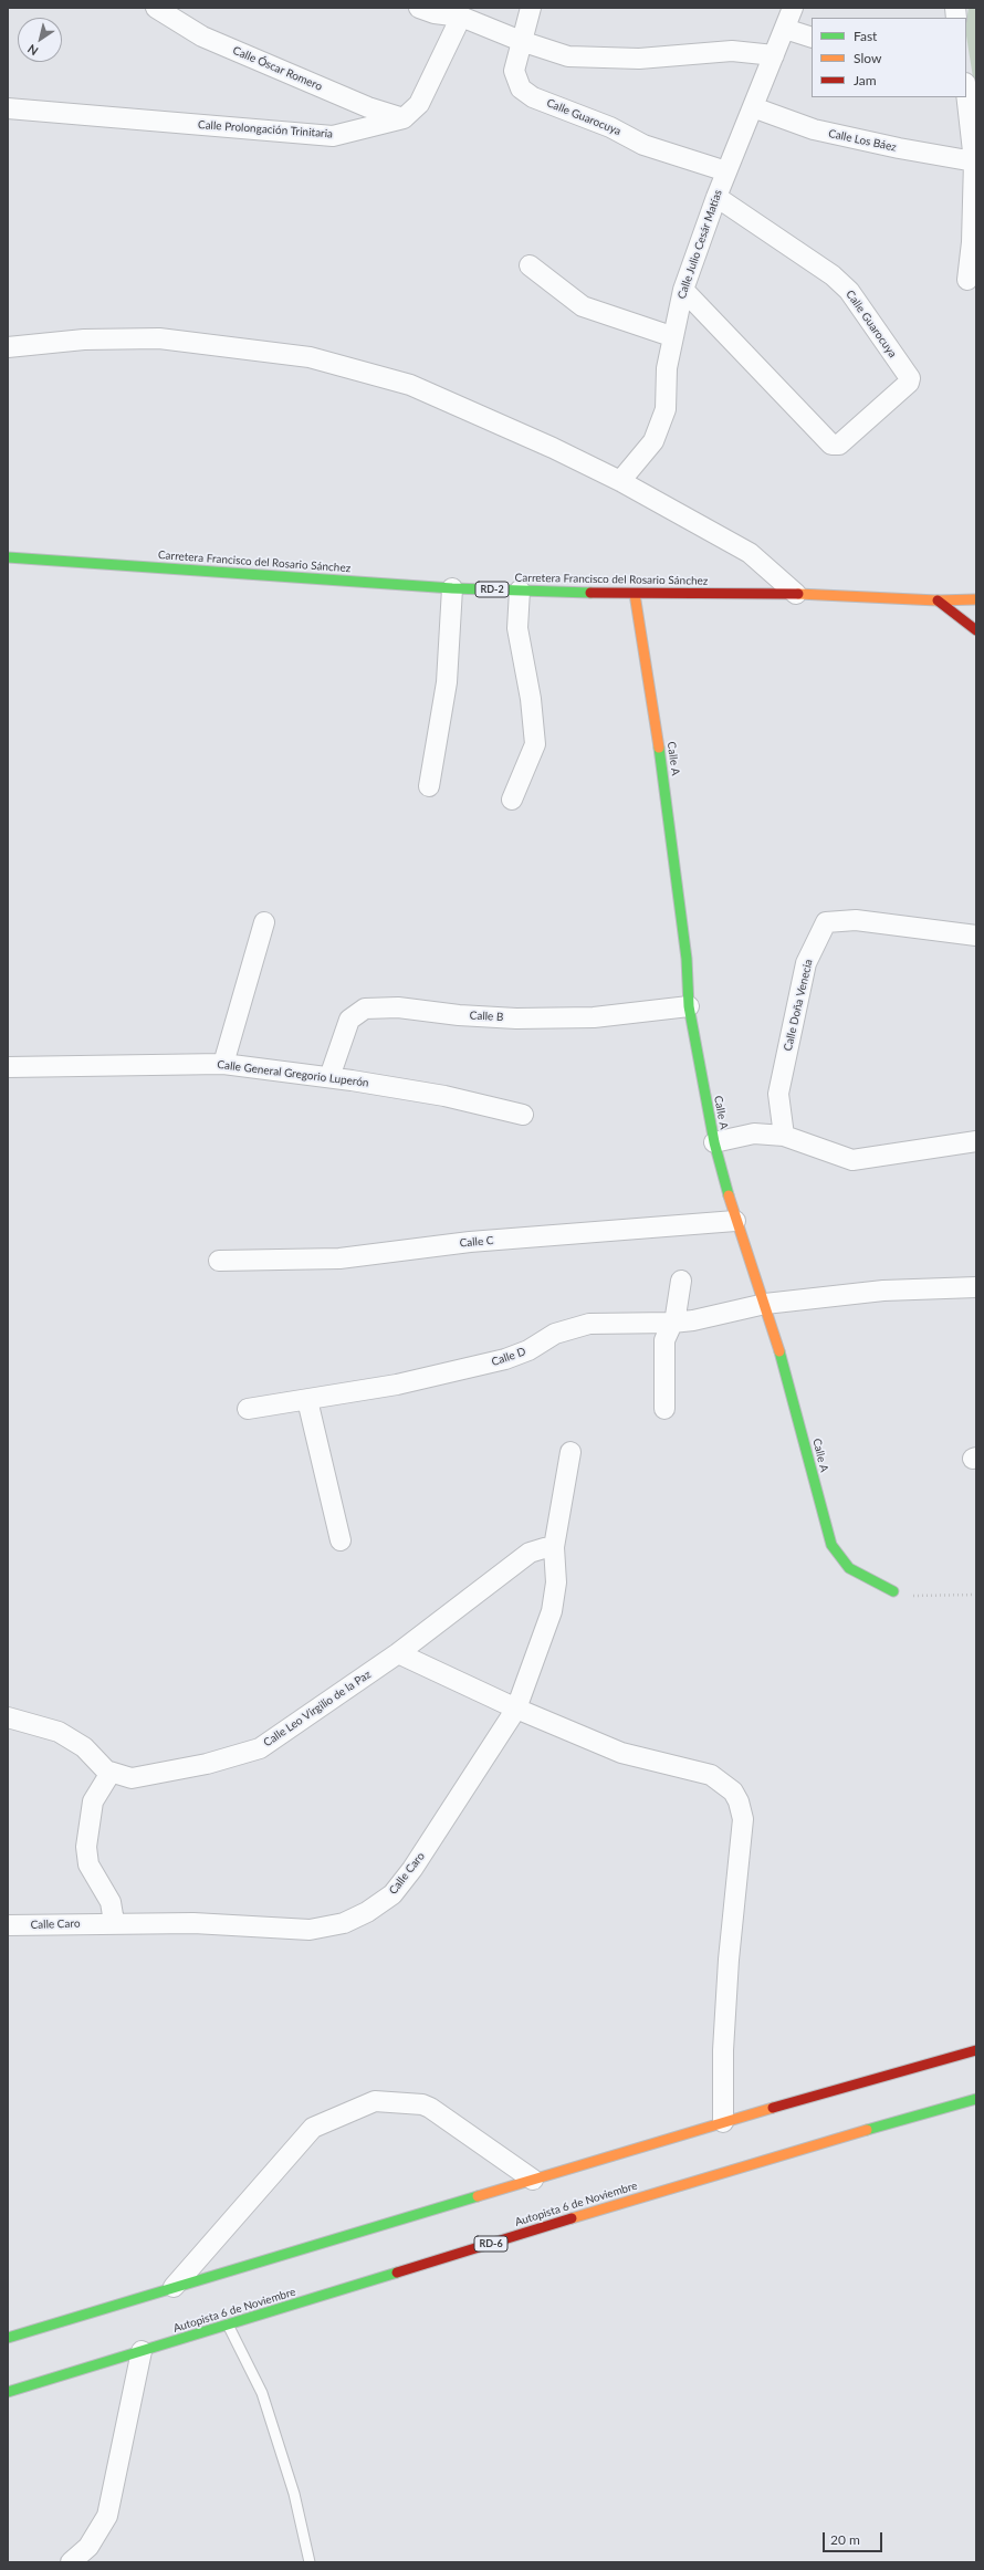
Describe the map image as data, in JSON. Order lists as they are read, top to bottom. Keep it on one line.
{"streets":{"main road":["Carretera Francisco del Rosario Sánchez","RD-2","Calle A","Autopista 6 de Noviembre","RD-6"],"street":["Calle Óscar Romero","Calle Guarocuya","Calle Prolongación Trinitaria","Calle Los Báez","Calle Julio Cesár Matías","Calle Doña Venecia","Calle B","Calle General Gregorio Luperón","Calle C","Calle D","Calle Leo Virgilio de la Paz","Calle Caro"]},"crossings":[["Calle Óscar Romero","Calle Prolongación Trinitaria"],["Calle Guarocuya","Calle Julio Cesár Matías"],["Calle Los Báez","Calle Julio Cesár Matías"],["Carretera Francisco del Rosario Sánchez","Calle A"],["Calle A","Calle B"],["Calle A","Calle C"],["Calle A","Calle D"],["Calle B","Calle General Gregorio Luperón"],["Calle Leo Virgilio de la Paz","Calle Caro"]],"legend":["Fast","Slow","Jam"],"scale_bar":"20 m","north":"bottom left"}
